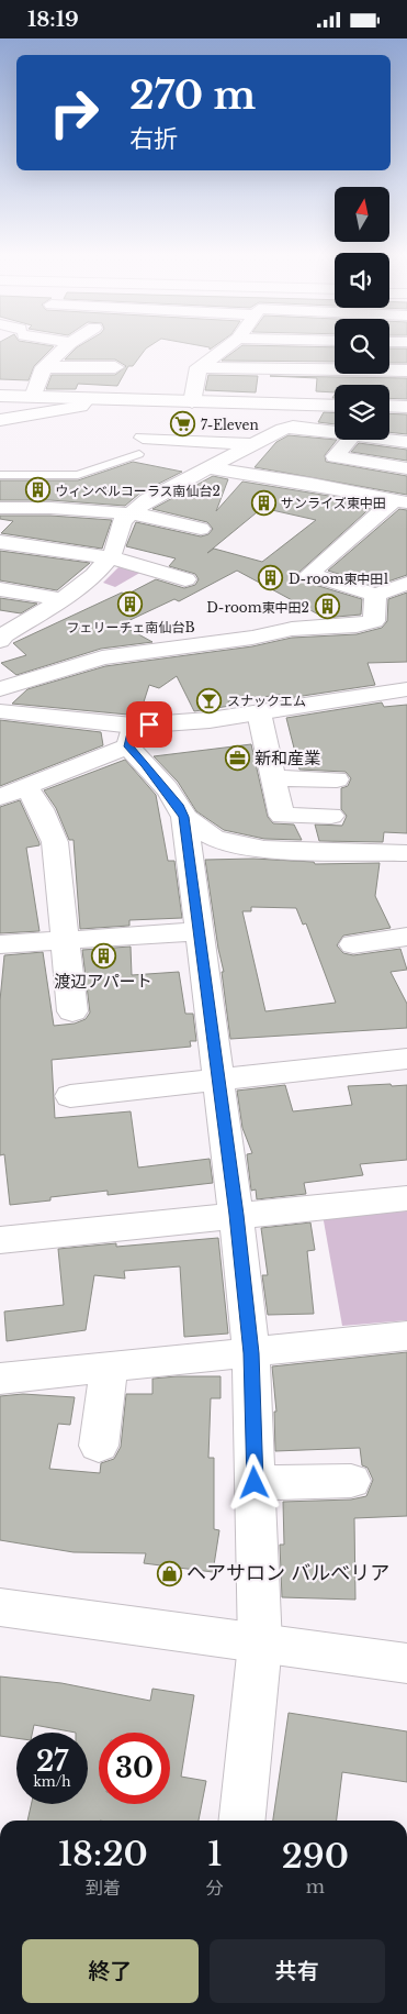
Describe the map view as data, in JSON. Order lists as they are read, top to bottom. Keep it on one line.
{"places":{"supermarket":["7-Eleven"],"building":["ウィンベルコーラス南仙台2","サンライズ東中田","D-room東中田1","フェリーチェ南仙台B","D-room東中田2","渡辺アパート"],"bar":["スナックエム"],"office":["新和産業"],"shop":["ヘアサロン バルべリア"]},"north":"top","page":{"status":"18:19","turn":["270 m","右折"],"speed":"27 km/h","limit":"30","eta":["18:20","到着","1","分","290","m"],"buttons":["終了","共有"]}}
